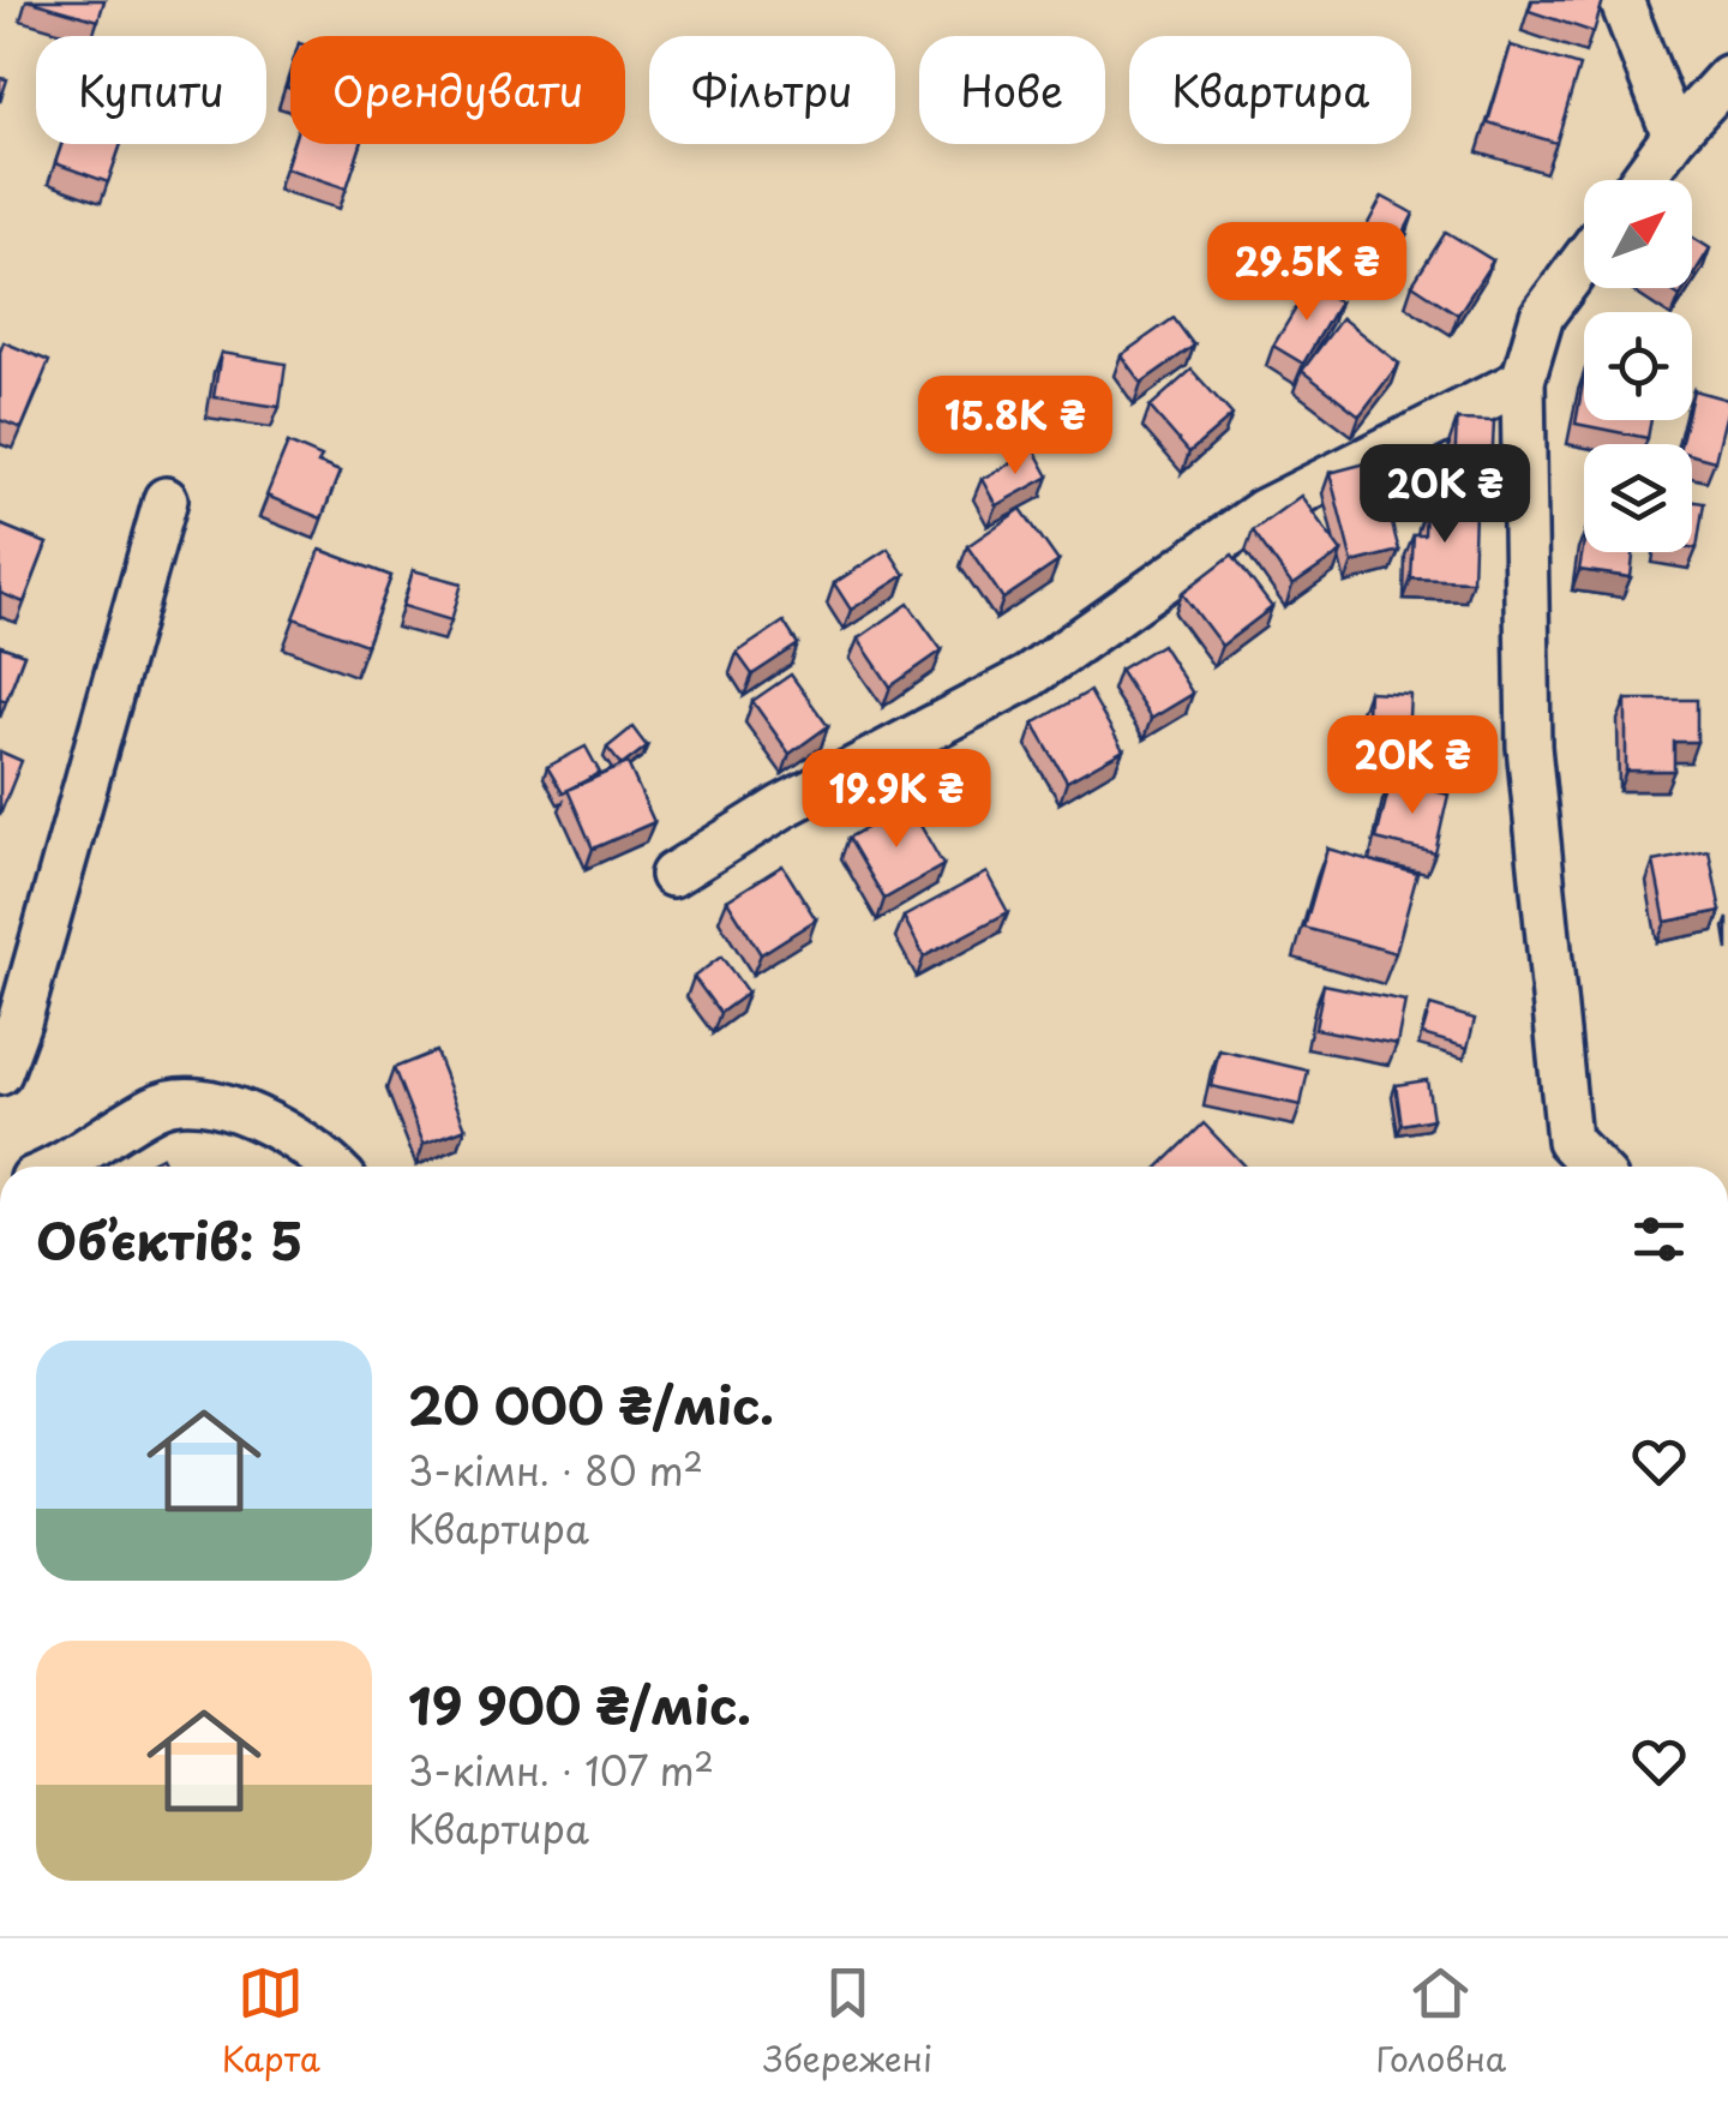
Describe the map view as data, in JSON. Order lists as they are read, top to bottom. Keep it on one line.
{"north":"top right","page":{"chip":["Купити","Орендувати","Фільтри","Нове","Квартира"],"price":["29.5K ₴","15.8K ₴","20K ₴","20K ₴","19.9K ₴"],"heading":"Об’єктів: 5","list":[{"name":"20 000 ₴/міс.","note":"3-кімн. · 80 m² · Квартира"},{"name":"19 900 ₴/міс.","note":"3-кімн. · 107 m² · Квартира"}],"tabs":["Карта","Збережені","Головна"]}}
